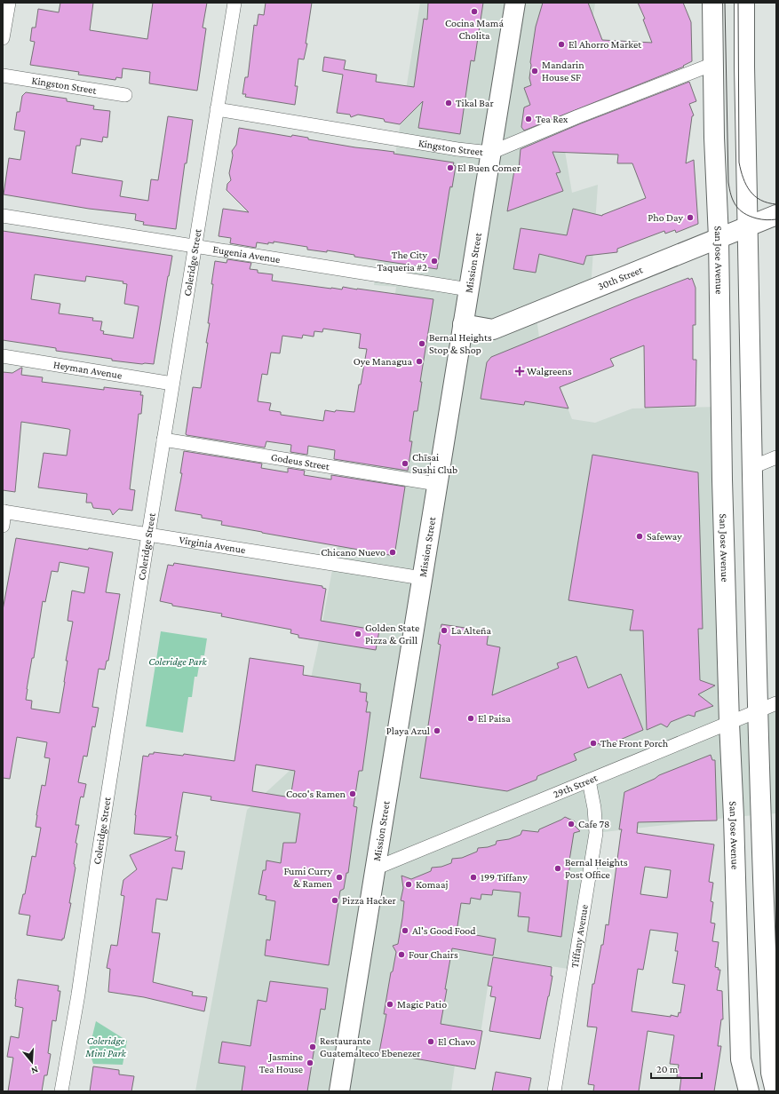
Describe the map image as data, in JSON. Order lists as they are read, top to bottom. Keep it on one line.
{"streets":{"main road":["San Jose Avenue","Mission Street","30th Street"],"street":["Kingston Street","Eugenia Avenue","Coleridge Street","Heyman Avenue","Godeus Street","Virginia Avenue","29th Street","Tiffany Avenue"]},"crossings":[["Kingston Street","San Jose Avenue"],["Kingston Street","Coleridge Street"],["Kingston Street","Mission Street"],["Eugenia Avenue","Coleridge Street"],["Eugenia Avenue","Mission Street"],["San Jose Avenue","30th Street"],["San Jose Avenue","29th Street"],["Coleridge Street","Heyman Avenue"],["Coleridge Street","Godeus Street"],["Coleridge Street","Virginia Avenue"],["Mission Street","30th Street"],["Mission Street","Godeus Street"],["Mission Street","Virginia Avenue"],["Mission Street","29th Street"],["29th Street","Tiffany Avenue"]],"parks":["Coleridge Park","Coleridge Mini Park"],"places":{"other":["Cocina Mamá Cholita","El Ahorro Market","Mandarin House SF","Tikal Bar","Tea Rex","El Buen Comer","Pho Day","The City Taqueria #2","Bernal Heights Stop & Shop","Oye Managua","Chīsai Sushi Club","Safeway","Chicano Nuevo","La Alteña","Golden State Pizza & Grill","El Paisa","Playa Azul","The Front Porch","Coco's Ramen","Cafe 78","Bernal Heights Post Office","Fumi Curry & Ramen","199 Tiffany","Komaaj","Pizza Hacker","Al's Good Food","Four Chairs","Magic Patio","El Chavo","Restaurante Guatemalteco Ebenezer","Jasmine Tea House"],"health":["Walgreens"]},"scale_bar":"20 m","north":"bottom"}
